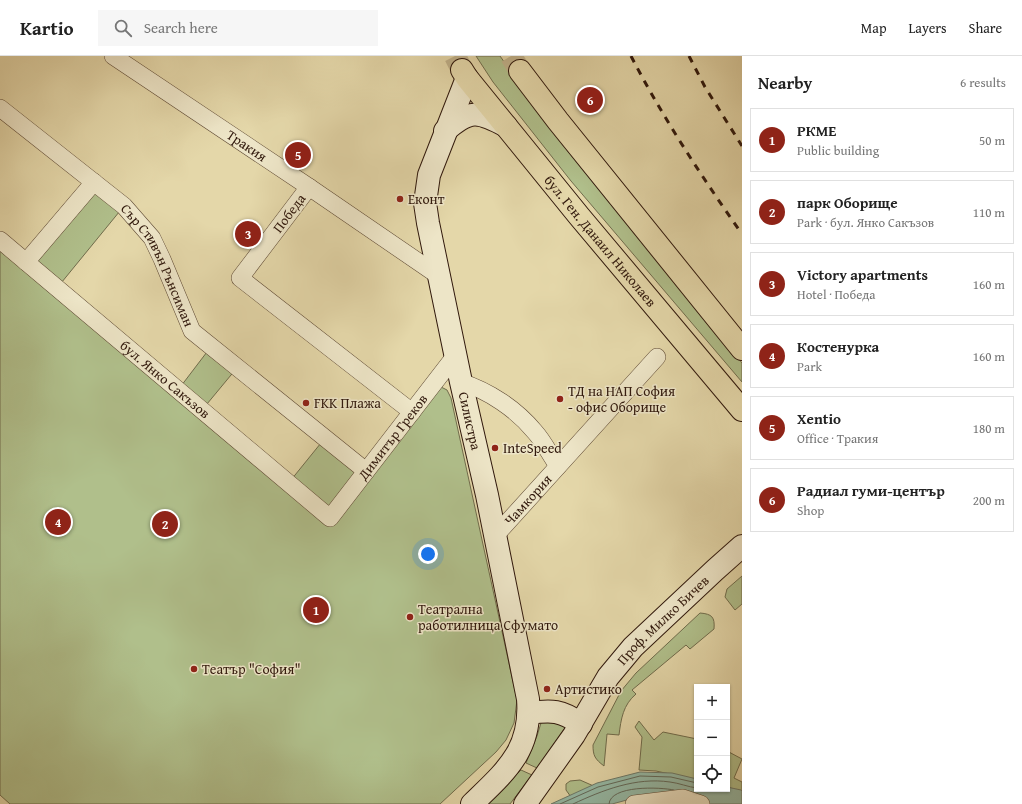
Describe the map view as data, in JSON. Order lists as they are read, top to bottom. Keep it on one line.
{"streets":{"main road":["бул. Ген. Данаил Николаев","Силистра","Проф. Милко Бичев"],"street":["Тракия","Победа","Сър Стивън Рънсиман","бул. Янко Сакъзов","Димитър Греков","Чамкория"]},"crossings":[["Тракия","Победа"],["Тракия","Силистра"],["Победа","Димитър Греков"],["бул. Ген. Данаил Николаев","Силистра"],["Сър Стивън Рънсиман","Димитър Греков"],["бул. Янко Сакъзов","Димитър Греков"],["Силистра","Димитър Греков"],["Силистра","Чамкория"]],"places":["Еконт","ТД на НАП София - офис Оборище","FKK Плажа","InteSpeed","Театрална работилница Сфумато","Театър \"София\"","Артистико"],"page":{"header":"Kartio","search":"Search here","nav":["Map","Layers","Share"],"heading":["Nearby","6 results"],"pins":["6","5","3","4","2","1"],"list":[{"mark":"1","name":"РКМЕ","note":"Public building","value":"50 m"},{"mark":"2","name":"парк Оборище","note":"Park · бул. Янко Сакъзов","value":"110 m"},{"mark":"3","name":"Victory apartments","note":"Hotel · Победа","value":"160 m"},{"mark":"4","name":"Костенурка","note":"Park","value":"160 m"},{"mark":"5","name":"Xentio","note":"Office · Тракия","value":"180 m"},{"mark":"6","name":"Радиал гуми-център","note":"Shop","value":"200 m"}],"map_buttons":["+","−"]}}
